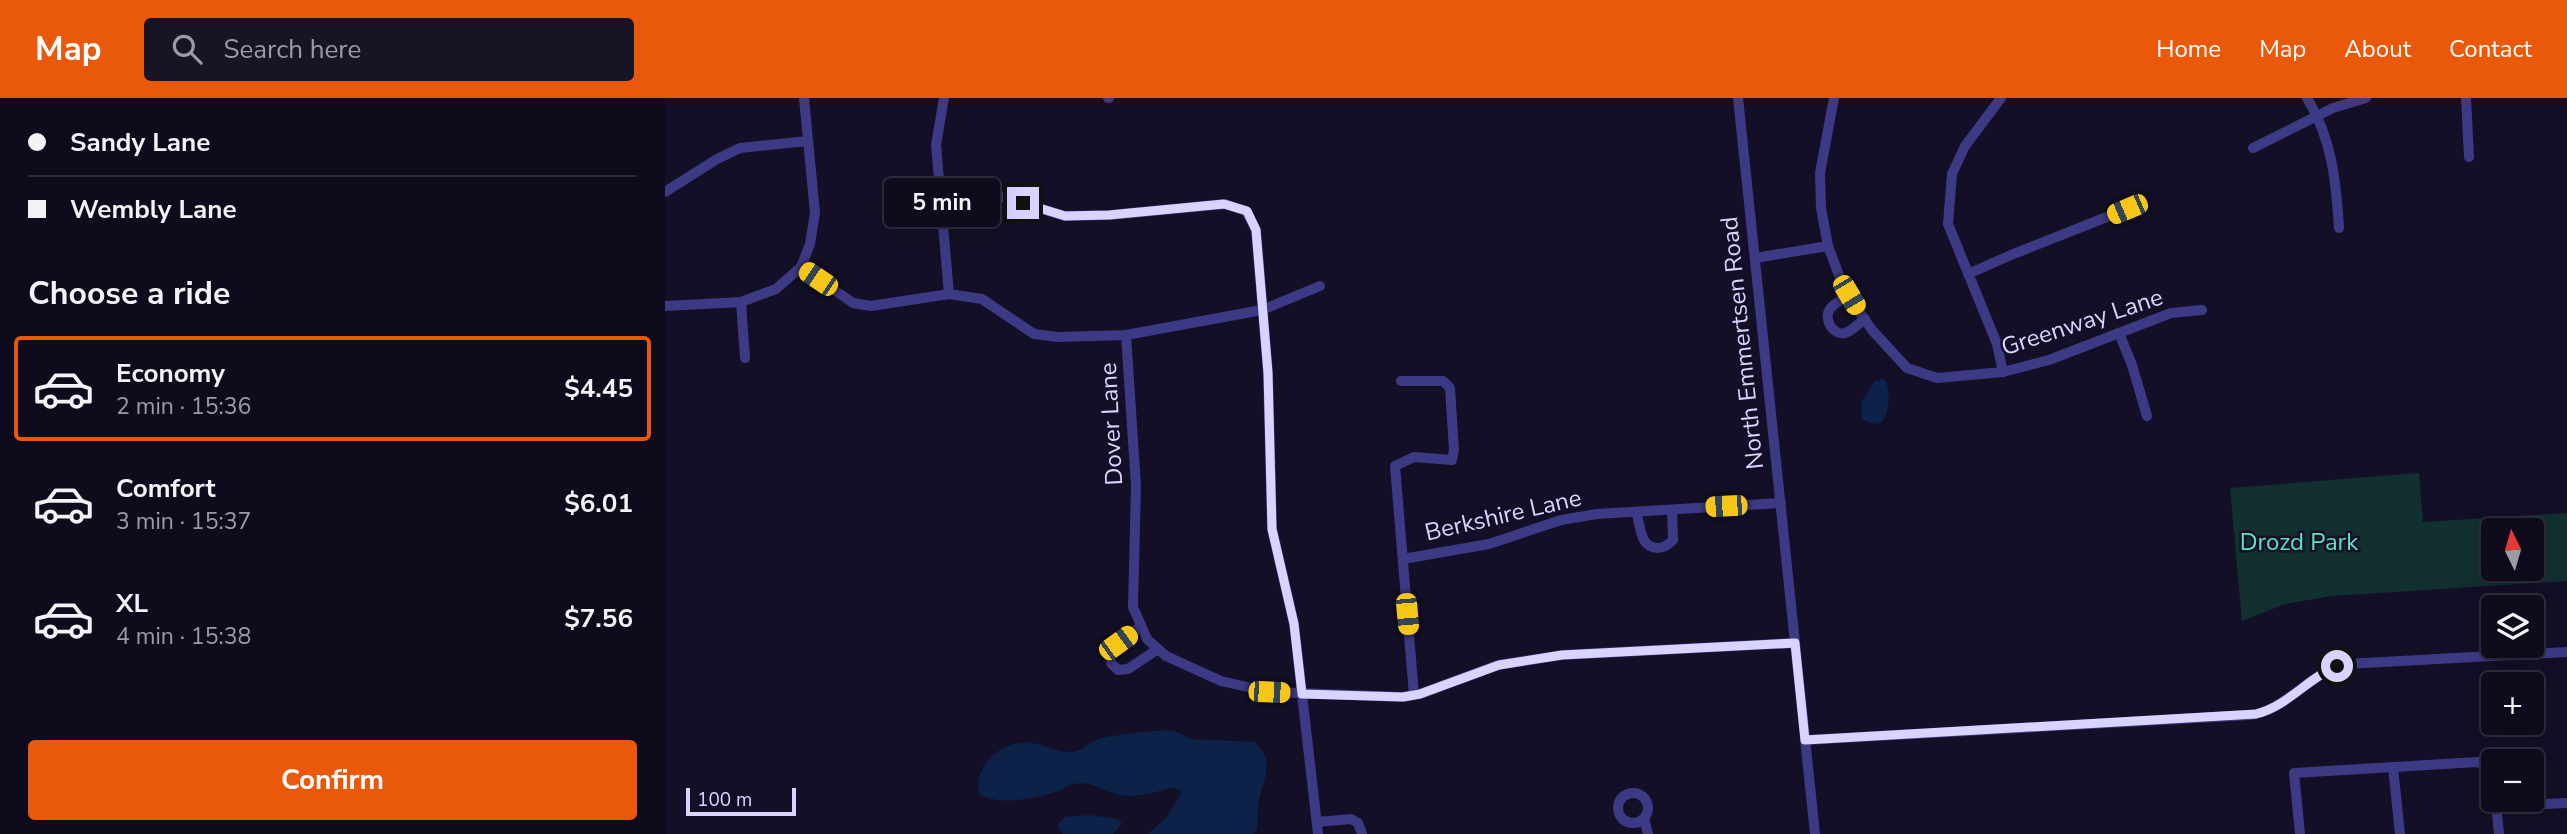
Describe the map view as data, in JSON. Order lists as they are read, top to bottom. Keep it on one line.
{"streets":{"street":["Greenway Lane","North Emmertsen Road","Dover Lane","Berkshire Lane"]},"crossings":[["North Emmertsen Road","Berkshire Lane"]],"parks":["Drozd Park"],"scale_bar":"100 m","north":"top","page":{"header":"Map","search":"Search here","nav":["Home","Map","About","Contact"],"banner":["Sandy Lane","Wembly Lane"],"bubble":"5 min","heading":"Choose a ride","list":[{"name":"Economy","note":"2 min · 15:36","value":"$4.45"},{"name":"Comfort","note":"3 min · 15:37","value":"$6.01"},{"name":"XL","note":"4 min · 15:38","value":"$7.56"}],"map_buttons":["+","−"],"buttons":"Confirm","scale":"100 m"}}
